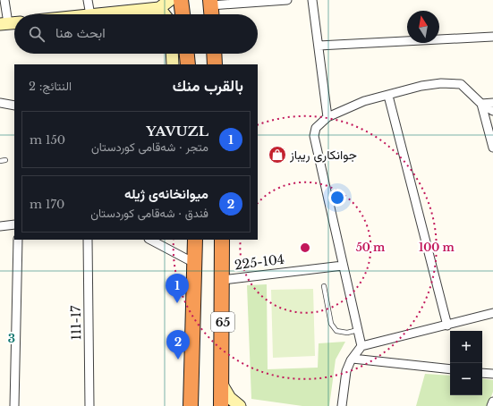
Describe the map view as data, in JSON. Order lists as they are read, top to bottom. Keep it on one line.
{"streets":{"highway":["65"],"street":["225-104","111-17"]},"crossings":[["225-104","65"]],"places":{"shop":["جوانكارى ريباز"]},"north":"top","page":{"search":"ابحث هنا","heading":["بالقرب منك","النتائج: 2"],"list":[{"mark":"1","name":"YAVUZL","note":"متجر · شەقامی کوردستان","value":"150 m"},{"mark":"2","name":"میوانخانەی ژیلە","note":"فندق · شەقامی کوردستان","value":"170 m"}],"pins":["1","2"],"map_buttons":["+","−"]},"grid":{"rows":["3"]},"rings":["50 m","100 m"]}
